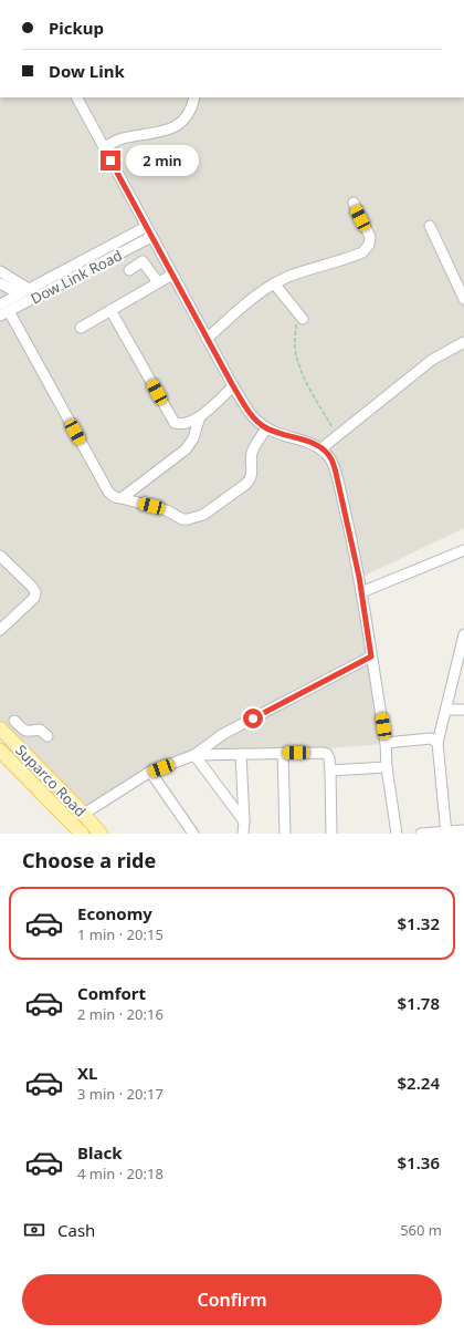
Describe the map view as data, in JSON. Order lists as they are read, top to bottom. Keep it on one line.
{"streets":{"main road":["Suparco Road"],"street":["Dow Link Road"]},"page":{"banner":["Pickup","Dow Link"],"bubble":"2 min","heading":"Choose a ride","list":[{"name":"Economy","note":"1 min · 20:15","value":"$1.32"},{"name":"Comfort","note":"2 min · 20:16","value":"$1.78"},{"name":"XL","note":"3 min · 20:17","value":"$2.24"},{"name":"Black","note":"4 min · 20:18","value":"$1.36"}],"pay":["Cash","560 m"],"buttons":"Confirm"}}
